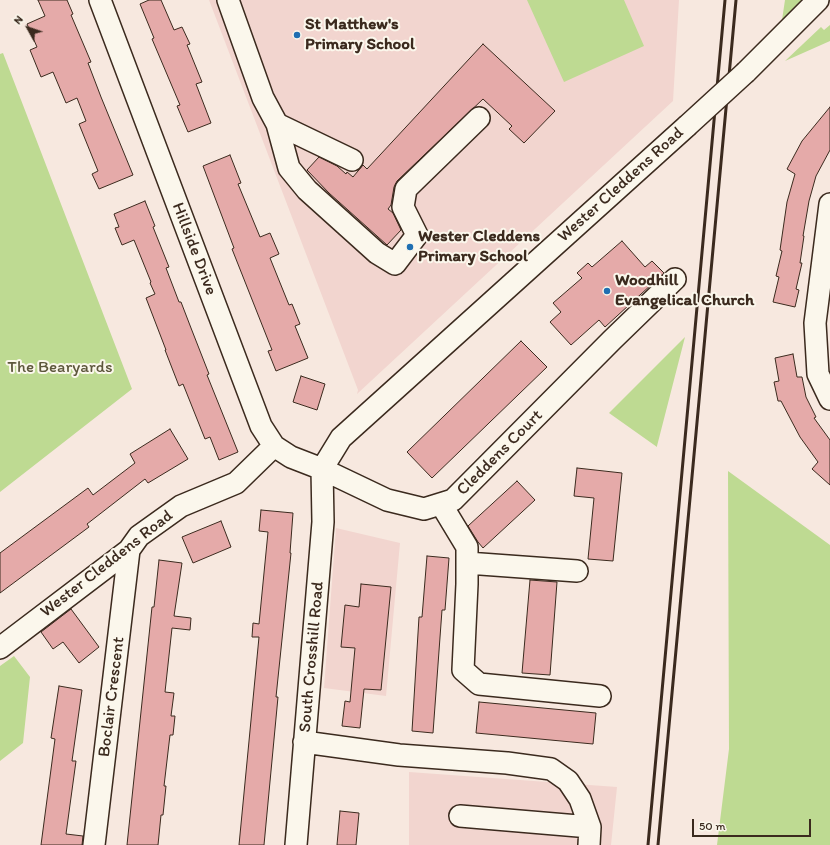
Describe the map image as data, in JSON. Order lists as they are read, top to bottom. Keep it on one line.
{"streets":{"street":["Wester Cleddens Road","Hillside Drive","Cleddens Court","South Crosshill Road","Boclair Crescent"]},"crossings":[["Wester Cleddens Road","Hillside Drive"],["Wester Cleddens Road","Cleddens Court"],["Wester Cleddens Road","South Crosshill Road"],["Wester Cleddens Road","Boclair Crescent"],["Hillside Drive","Cleddens Court"],["Hillside Drive","South Crosshill Road"],["Cleddens Court","South Crosshill Road"]],"parks":["The Bearyards"],"places":["St Matthew's Primary School","Wester Cleddens Primary School","Woodhill Evangelical Church"],"scale_bar":"50 m","north":"top left"}
